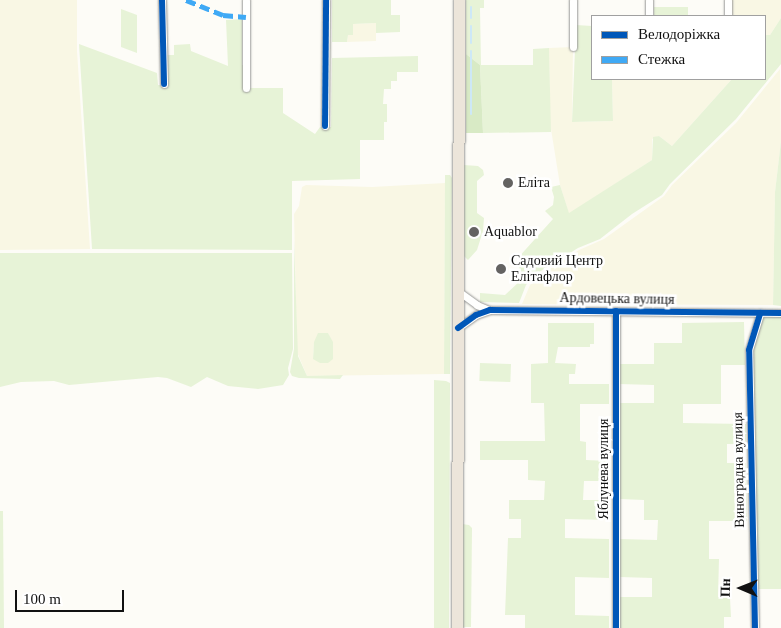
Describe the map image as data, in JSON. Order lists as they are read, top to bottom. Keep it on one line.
{"streets":{"street":["Ардовецька вулиця","Яблунева вулиця","Виноградна вулиця"]},"crossings":[["Ардовецька вулиця","Яблунева вулиця"],["Ардовецька вулиця","Виноградна вулиця"]],"places":["Еліта","Aquablor","Садовий Центр Елітафлор"],"legend":["Велодоріжка","Стежка"],"scale_bar":"100 m","north":"left"}
